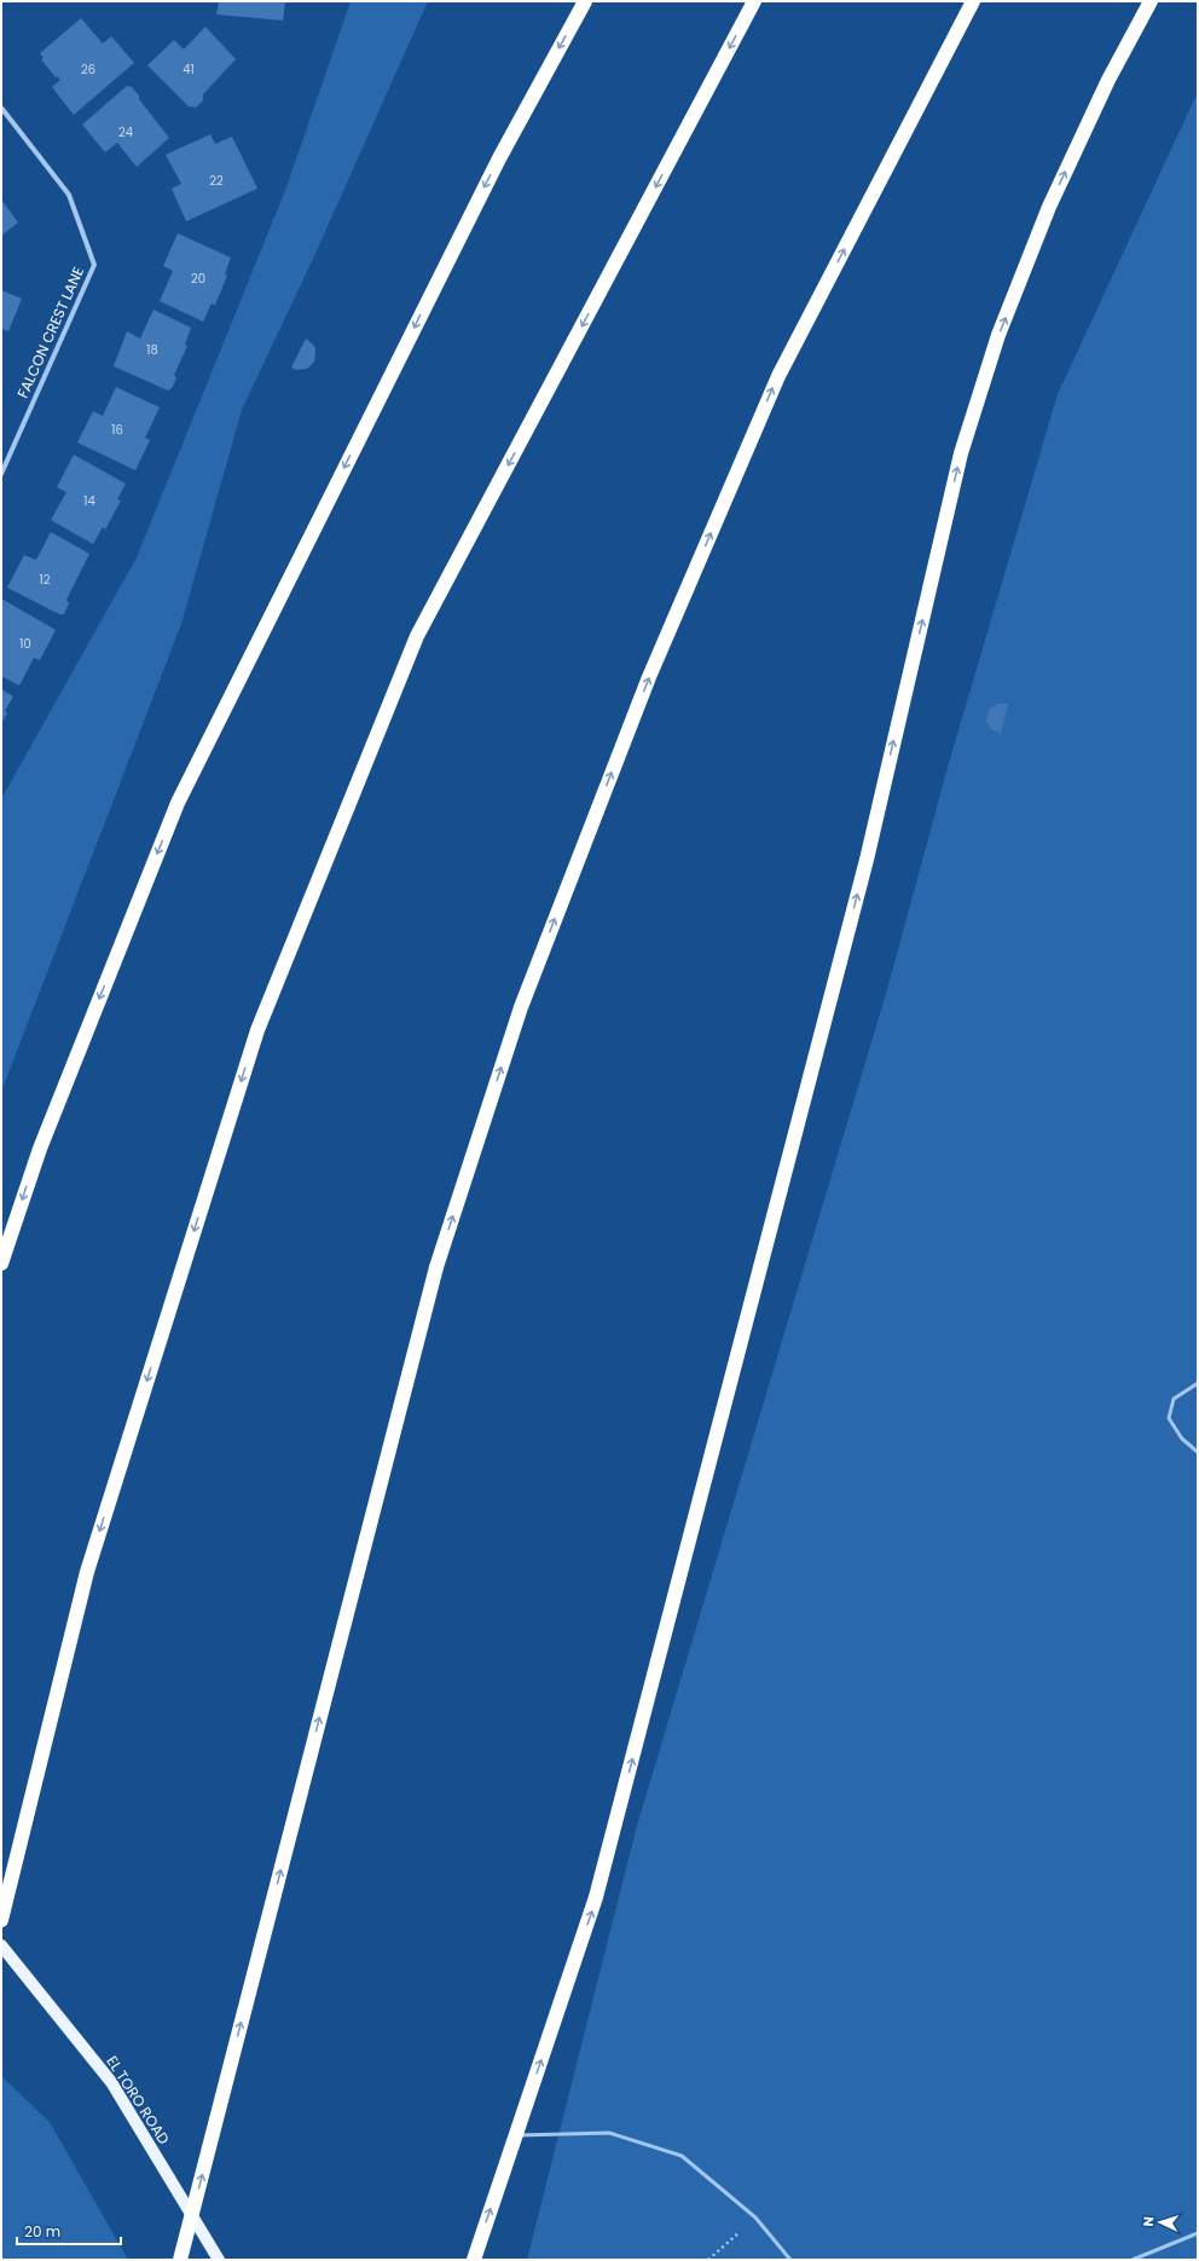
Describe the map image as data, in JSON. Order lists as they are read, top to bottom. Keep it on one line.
{"streets":{"main road":["EL TORO ROAD"],"street":["FALCON CREST LANE"]},"house_numbers":["26","41","24","22","20","18","16","14","12","10"],"scale_bar":"20 m","north":"left"}
